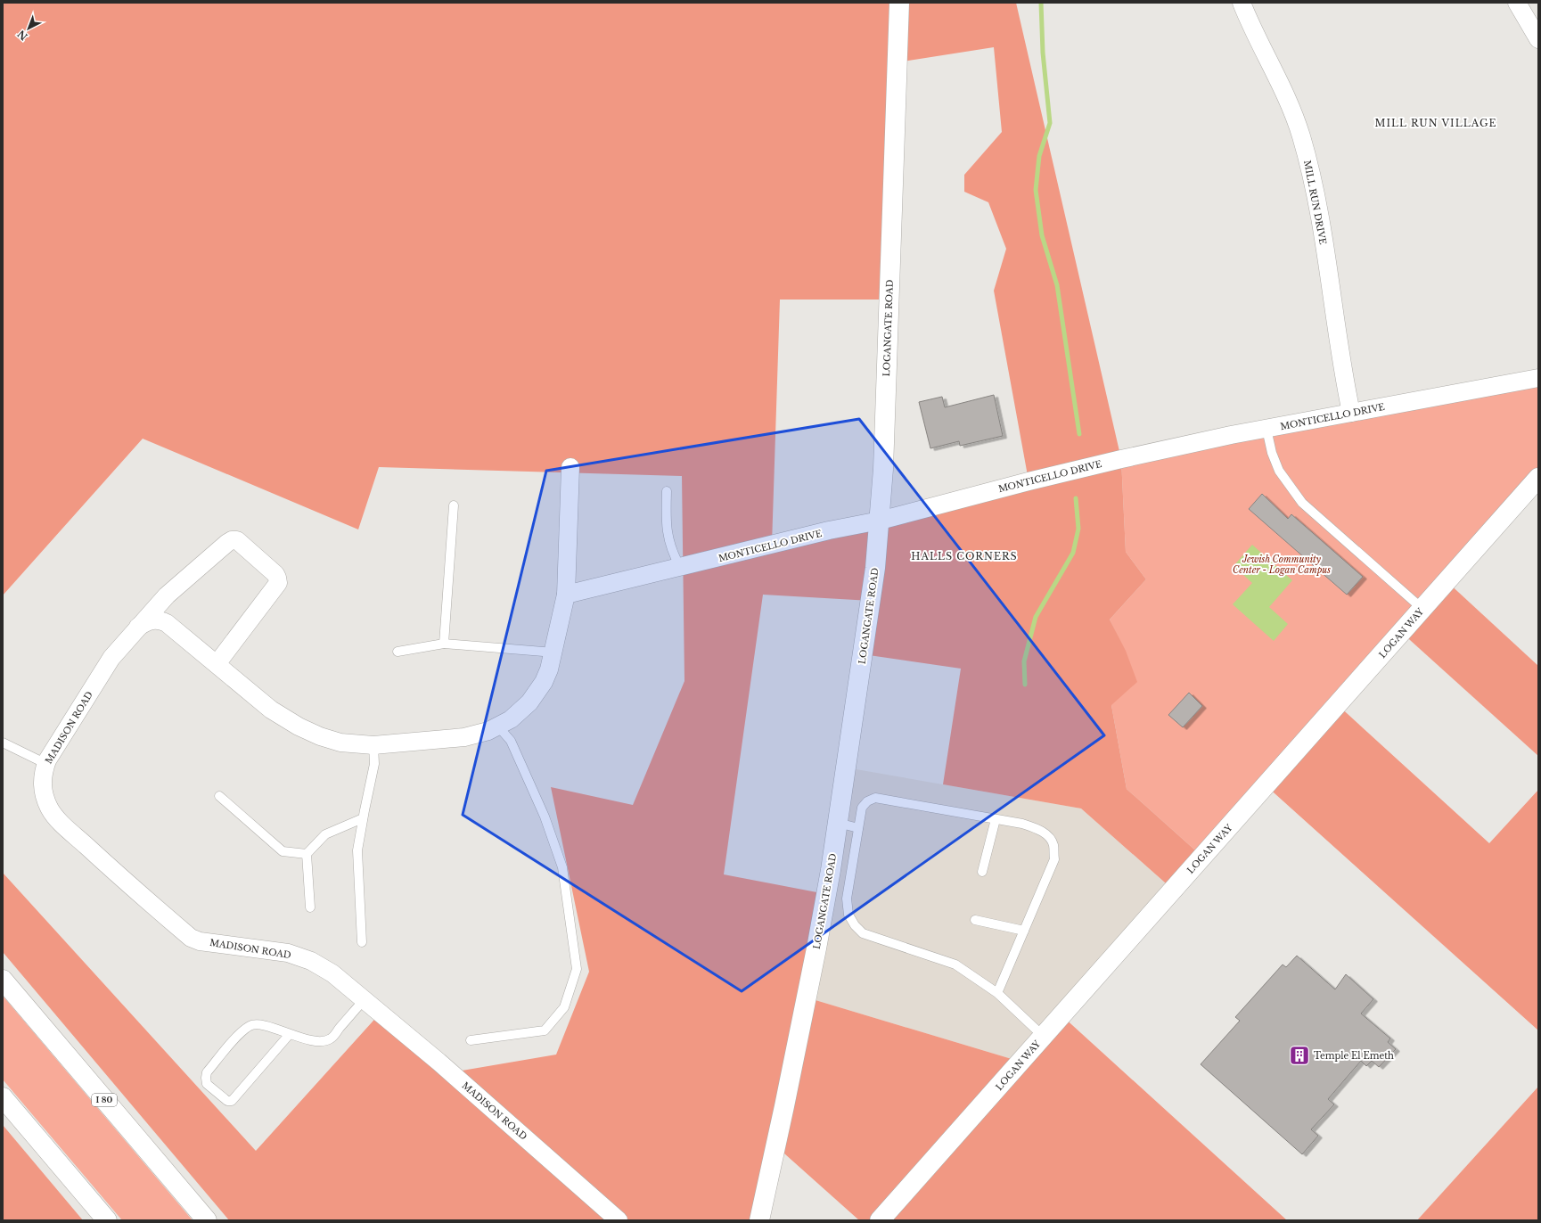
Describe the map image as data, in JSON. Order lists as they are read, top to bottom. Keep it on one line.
{"streets":{"main road":["LOGANGATE ROAD","LOGAN WAY","I 80"],"street":["MILL RUN DRIVE","MONTICELLO DRIVE","MADISON ROAD"]},"crossings":[["MILL RUN DRIVE","MONTICELLO DRIVE"],["LOGANGATE ROAD","MONTICELLO DRIVE"]],"districts":["MILL RUN VILLAGE","HALLS CORNERS"],"parks":["Jewish Community Center - Logan Campus"],"places":{"building":["Temple El Emeth"]},"north":"bottom left"}
